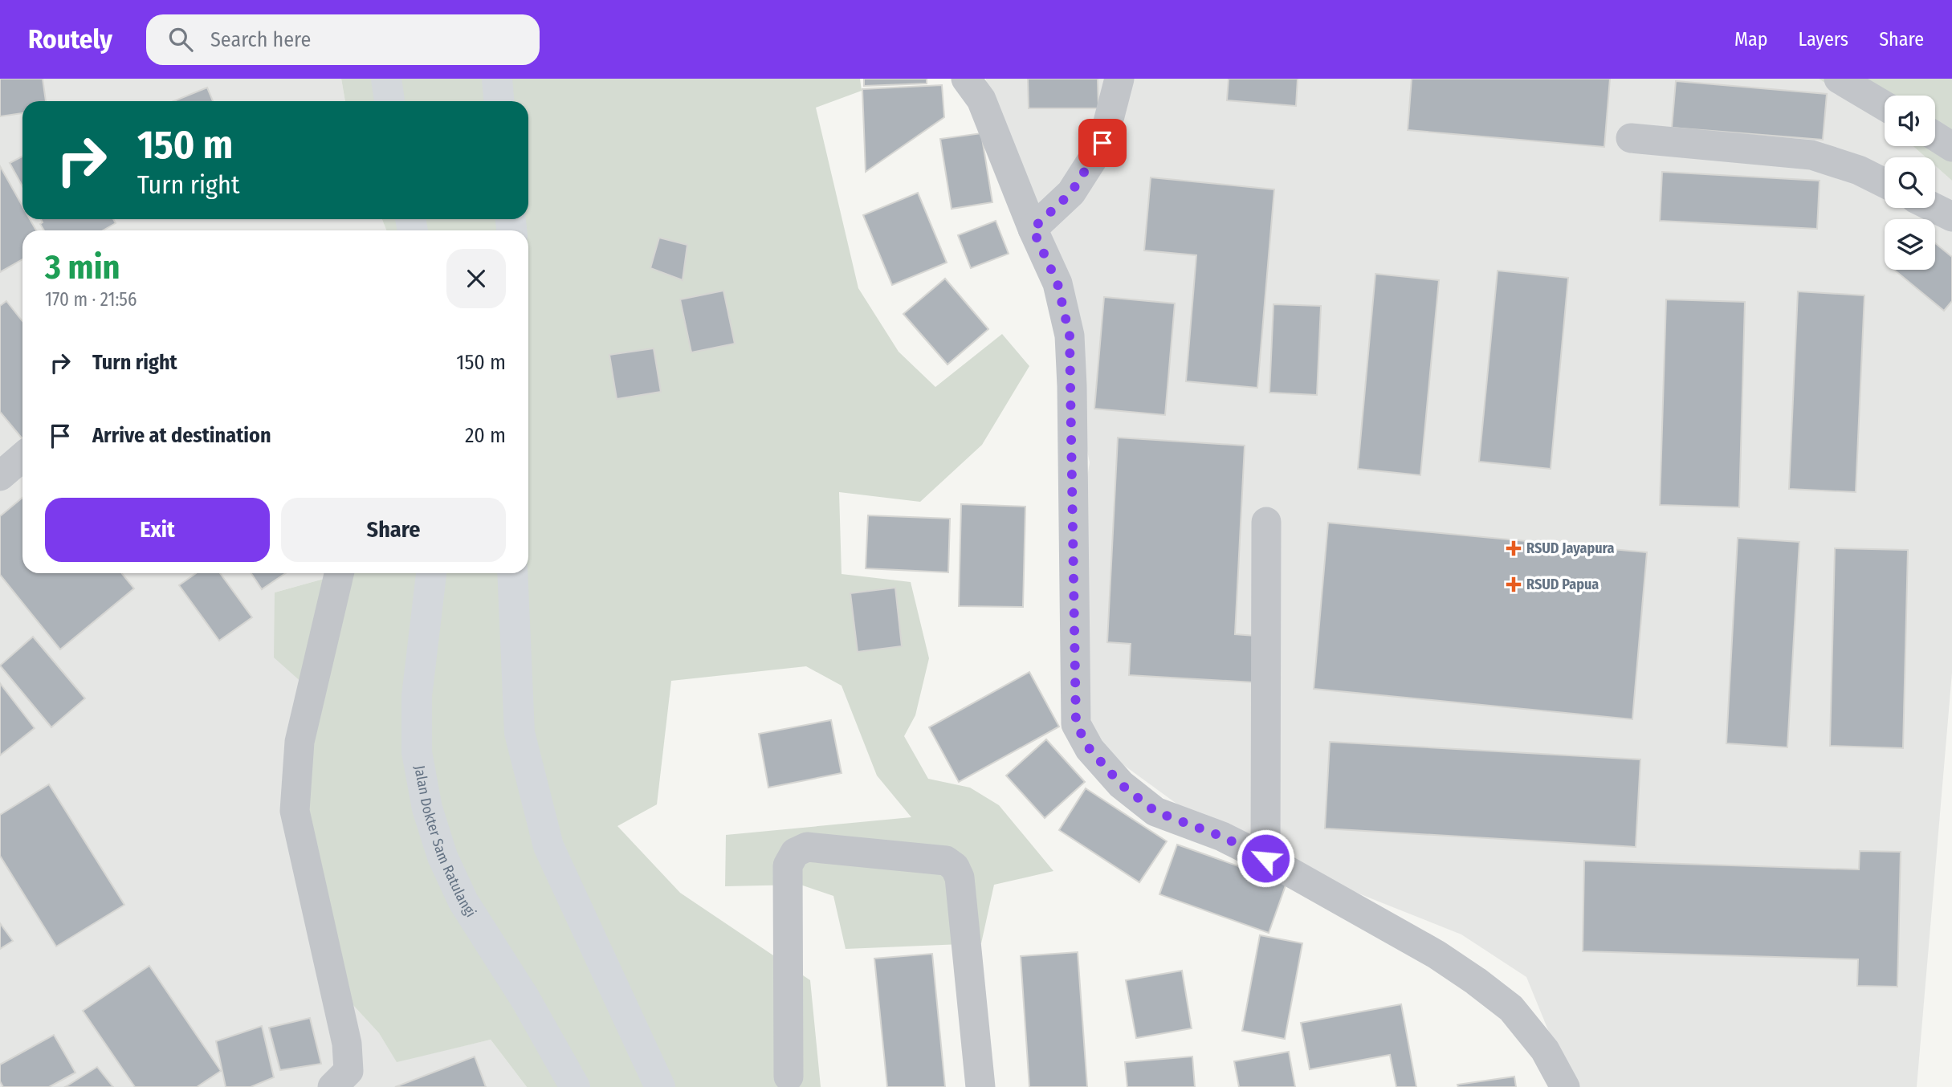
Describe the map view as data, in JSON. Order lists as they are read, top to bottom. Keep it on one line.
{"streets":{"main road":["Jalan Dokter Sam Ratulangi"]},"places":{"health":["RSUD Jayapura","RSUD Papua"]},"page":{"header":"Routely","search":"Search here","nav":["Map","Layers","Share"],"turn":["150 m","Turn right"],"heading":["3 min","170 m · 21:56"],"list":[{"name":"Turn right","value":"150 m"},{"name":"Arrive at destination","value":"20 m"}],"buttons":["Exit","Share"]}}
